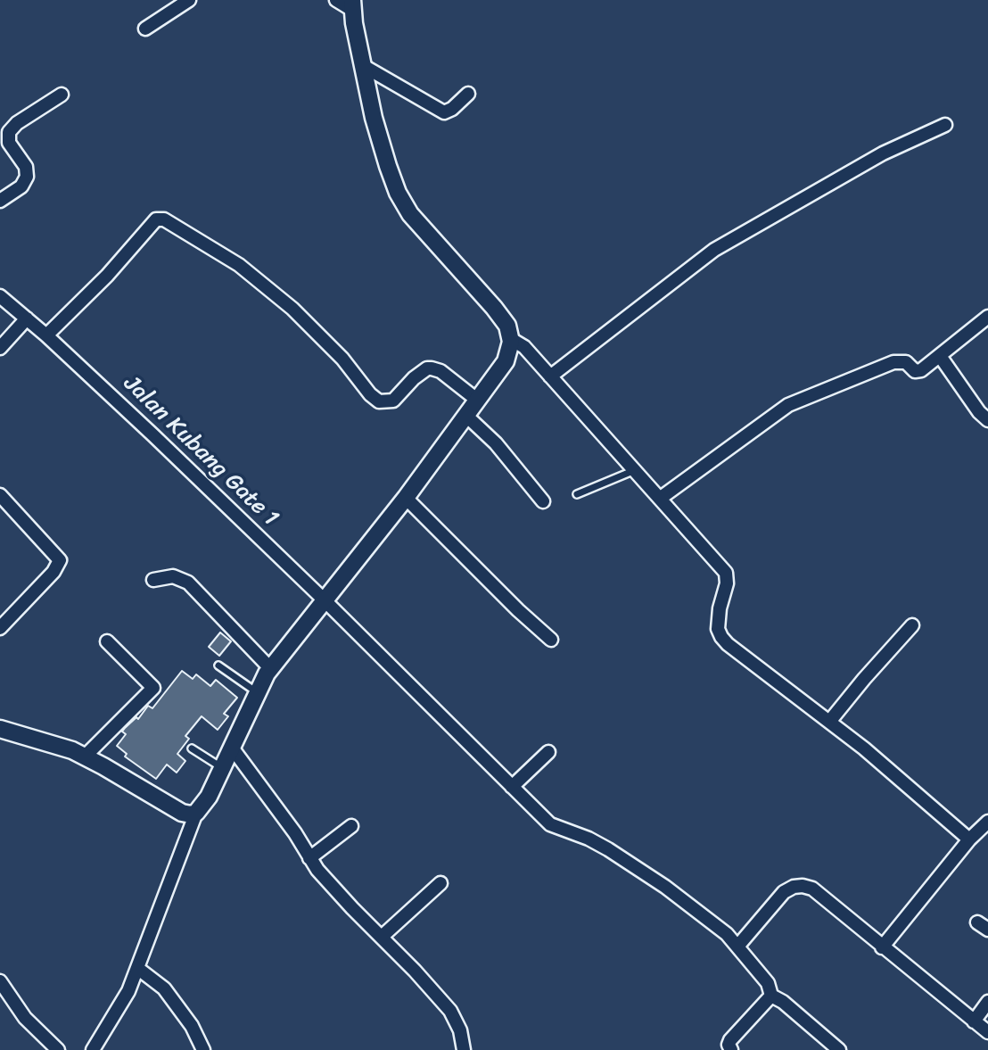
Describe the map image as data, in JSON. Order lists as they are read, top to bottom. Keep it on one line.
{"streets":{"street":["Jalan Kubang Gate 1"]}}
